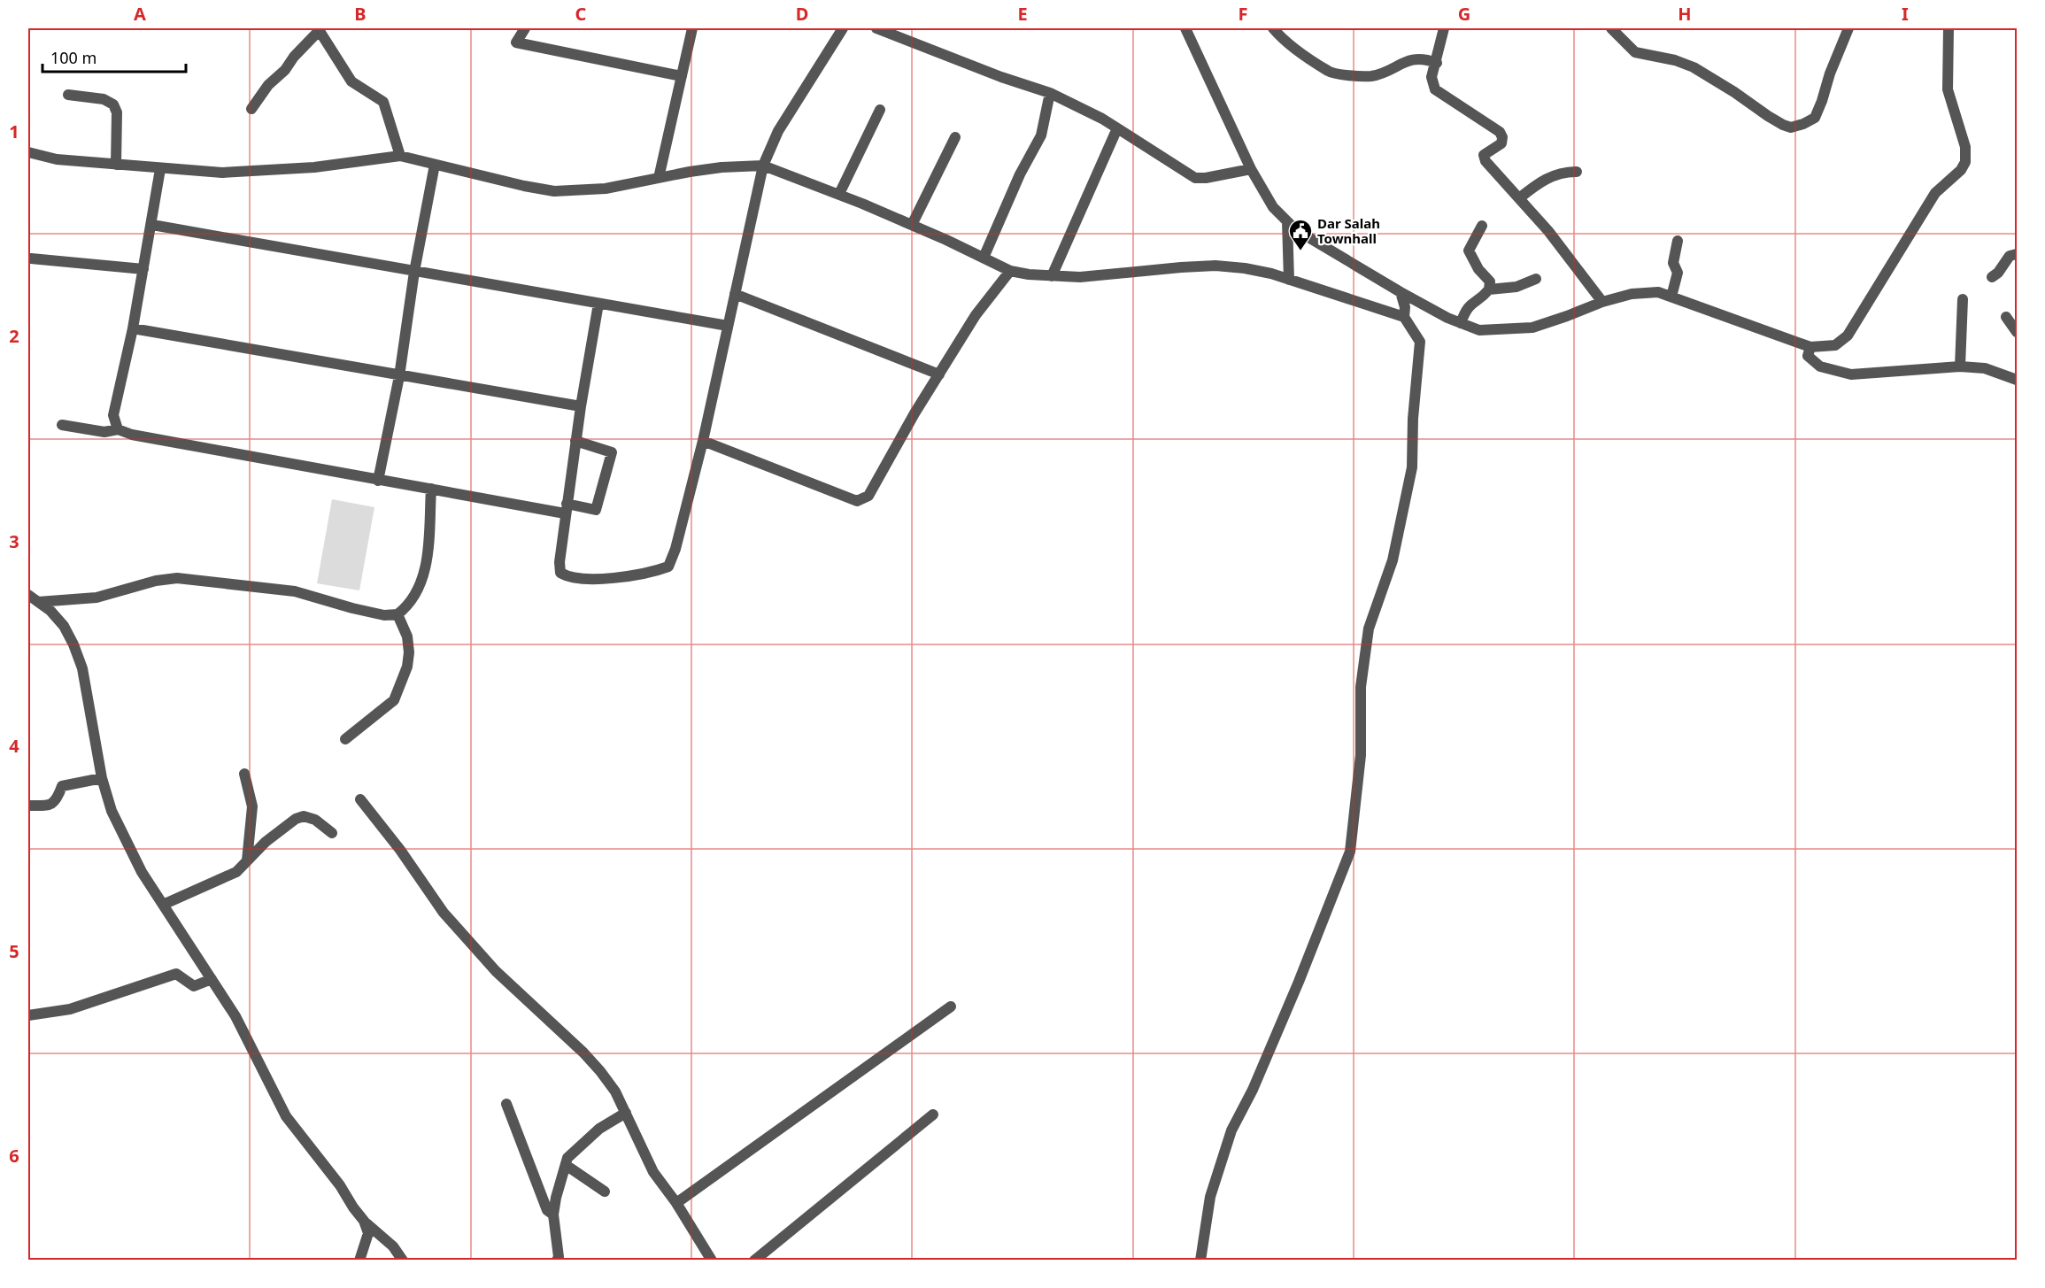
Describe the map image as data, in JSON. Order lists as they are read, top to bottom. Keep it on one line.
{"places":{"public building":["Dar Salah Townhall"]},"scale_bar":"100 m","grid":{"columns":["A","B","C","D","E","F","G","H","I"],"rows":["1","2","3","4","5","6"]}}
